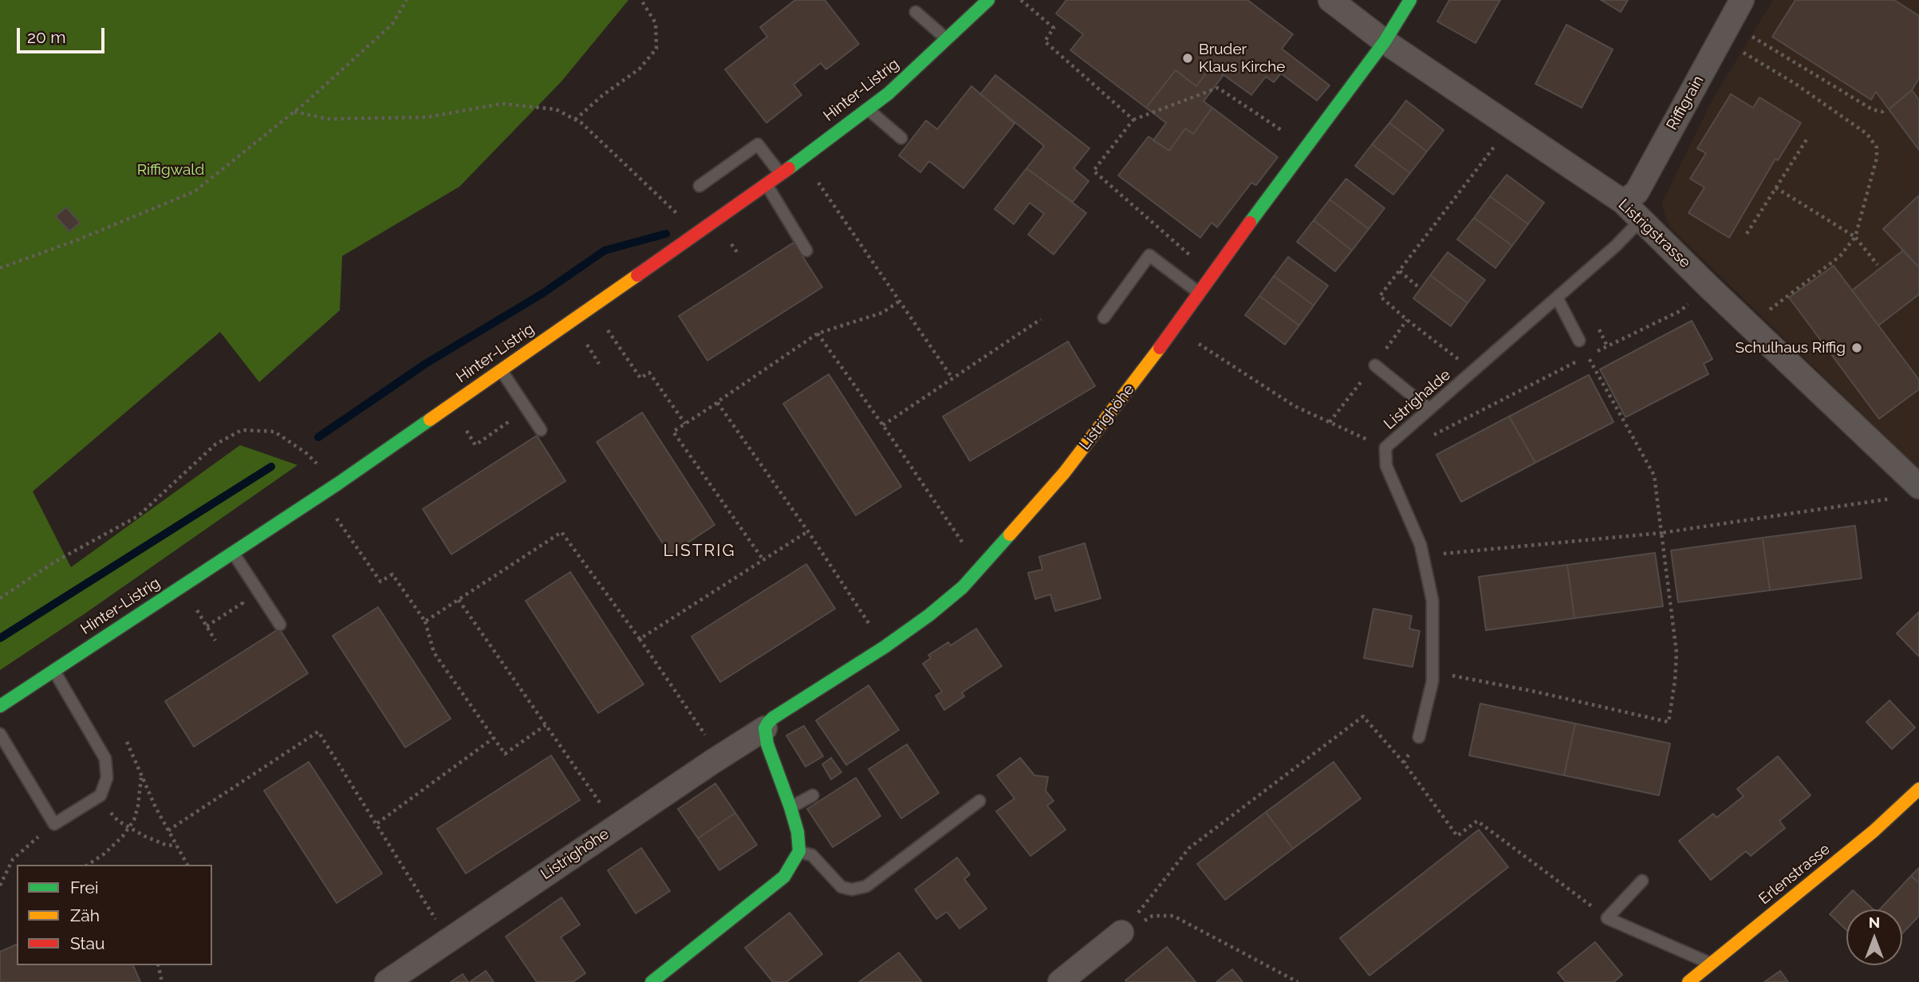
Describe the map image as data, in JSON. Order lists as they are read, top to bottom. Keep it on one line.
{"streets":{"street":["Hinter-Listrig","Riffigrain","Listrigstrasse","Listrighöhe","Erlenstrasse"],"lane":["Listrighalde"]},"crossings":[["Riffigrain","Listrigstrasse"],["Listrigstrasse","Listrighalde"],["Listrigstrasse","Listrighöhe"]],"districts":["LISTRIG"],"parks":["Riffigwald"],"places":["Bruder Klaus Kirche","Schulhaus Riffig"],"legend":["Frei","Zäh","Stau"],"scale_bar":"20 m","north":"top"}
